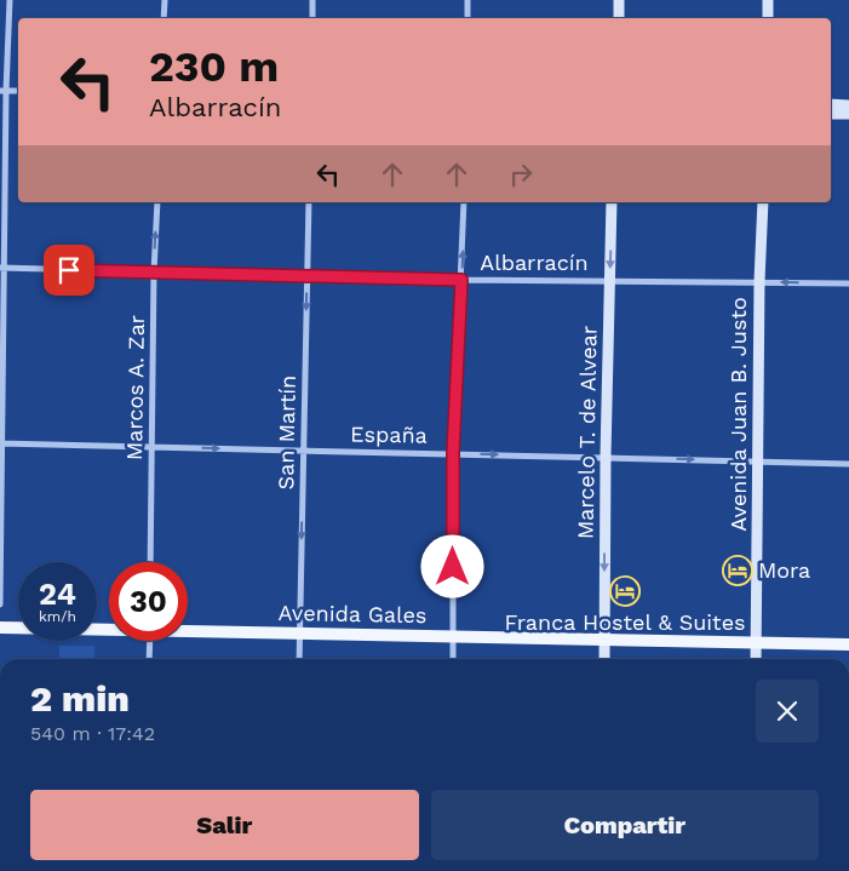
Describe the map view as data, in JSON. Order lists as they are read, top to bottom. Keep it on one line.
{"streets":{"main road":["Avenida Juan B. Justo","Marcelo T. de Alvear","Avenida Gales"],"street":["Albarracín","Marcos A. Zar","San Martín","España"]},"crossings":[["Albarracín","Marcos A. Zar"],["Albarracín","Avenida Juan B. Justo"],["Albarracín","San Martín"],["Albarracín","Marcelo T. de Alvear"],["Marcos A. Zar","España"],["Avenida Juan B. Justo","España"],["Avenida Juan B. Justo","Avenida Gales"],["San Martín","España"],["San Martín","Avenida Gales"],["Marcelo T. de Alvear","España"],["Marcelo T. de Alvear","Avenida Gales"]],"one_way":["San Martín","Marcelo T. de Alvear","España"],"places":{"hotel":["Mora","Franca Hostel & Suites"]},"page":{"turn":["230 m","Albarracín"],"speed":"24 km/h","limit":"30","heading":["2 min","540 m · 17:42"],"buttons":["Salir","Compartir"]}}
